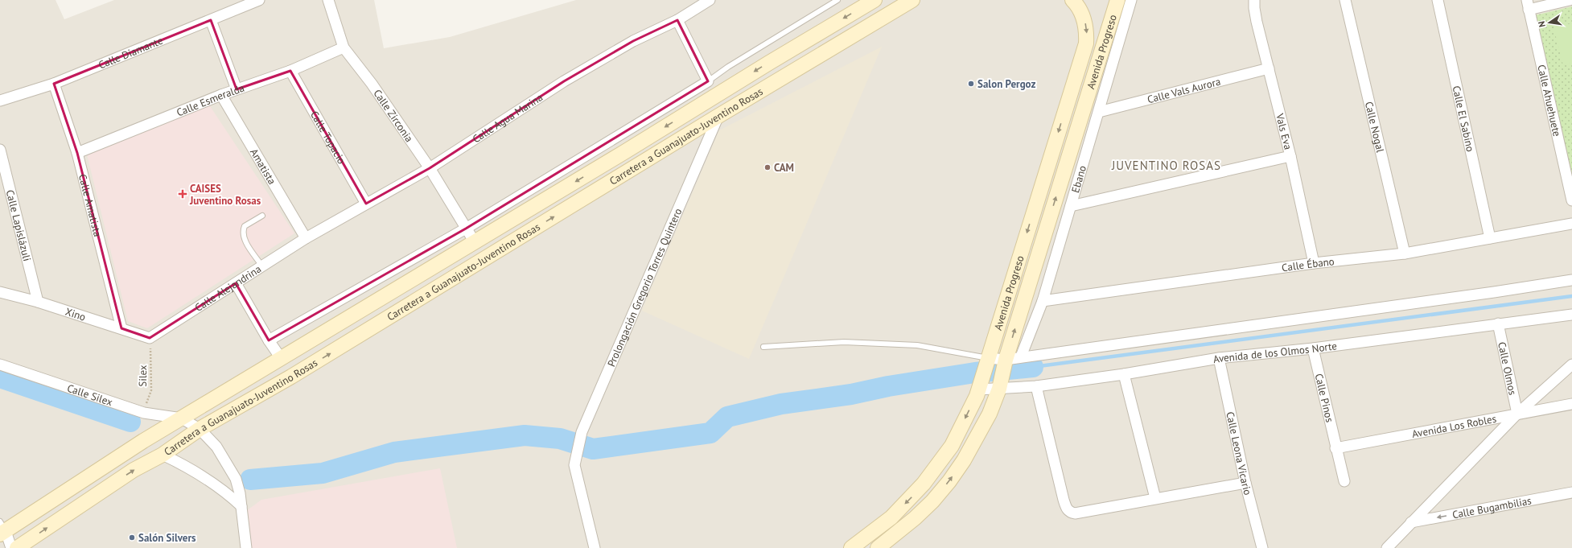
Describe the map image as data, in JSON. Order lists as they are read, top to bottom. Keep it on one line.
{"streets":{"main road":["Avenida Progreso","Carretera a Guanajuato-Juventino Rosas"],"street":["Calle Diamante","Calle Vals Aurora","Calle Esmeralda","Calle Ahuehuete","Calle Zirconia","Calle Agua Marina","Calle El Sabino","Calle Nogal","Vals Eva","Calle Topacio","Amatista","Ebano","Calle Amatista","Calle Lapislázuli","Calle Ébano","Prolongación Gregorio Torres Quintero","Calle Alejandrina","Xino","Avenida de los Olmos Norte","Calle Olmos","Calle Silex","Calle Pinos","Avenida Los Robles","Calle Leona Vicario","Calle Bugambilias"],"path":["Silex"]},"crossings":[["Avenida Progreso","Avenida de los Olmos Norte"],["Calle Diamante","Calle Amatista"],["Calle Vals Aurora","Vals Eva"],["Calle Vals Aurora","Ebano"],["Calle Esmeralda","Calle Zirconia"],["Calle Esmeralda","Calle Topacio"],["Calle Esmeralda","Amatista"],["Calle Esmeralda","Calle Amatista"],["Calle Zirconia","Calle Agua Marina"],["Calle Zirconia","Carretera a Guanajuato-Juventino Rosas"],["Calle Agua Marina","Calle Topacio"],["Calle Agua Marina","Amatista"],["Calle Agua Marina","Calle Alejandrina"],["Calle El Sabino","Calle Ébano"],["Calle Nogal","Calle Ébano"],["Vals Eva","Calle Ébano"],["Carretera a Guanajuato-Juventino Rosas","Prolongación Gregorio Torres Quintero"],["Carretera a Guanajuato-Juventino Rosas","Calle Silex"],["Amatista","Calle Alejandrina"],["Ebano","Calle Ébano"],["Calle Amatista","Xino"],["Calle Lapislázuli","Xino"],["Calle Alejandrina","Xino"],["Calle Alejandrina","Silex"],["Xino","Silex"],["Avenida de los Olmos Norte","Calle Olmos"],["Avenida de los Olmos Norte","Calle Pinos"],["Avenida de los Olmos Norte","Calle Leona Vicario"],["Calle Olmos","Avenida Los Robles"],["Silex","Calle Silex"],["Calle Pinos","Avenida Los Robles"]],"one_way":["Calle Bugambilias"],"districts":["JUVENTINO ROSAS"],"places":{"other":["Salon Pergoz","CAM","Salón Silvers"],"health":["CAISES Juventino Rosas"]},"north":"left"}
